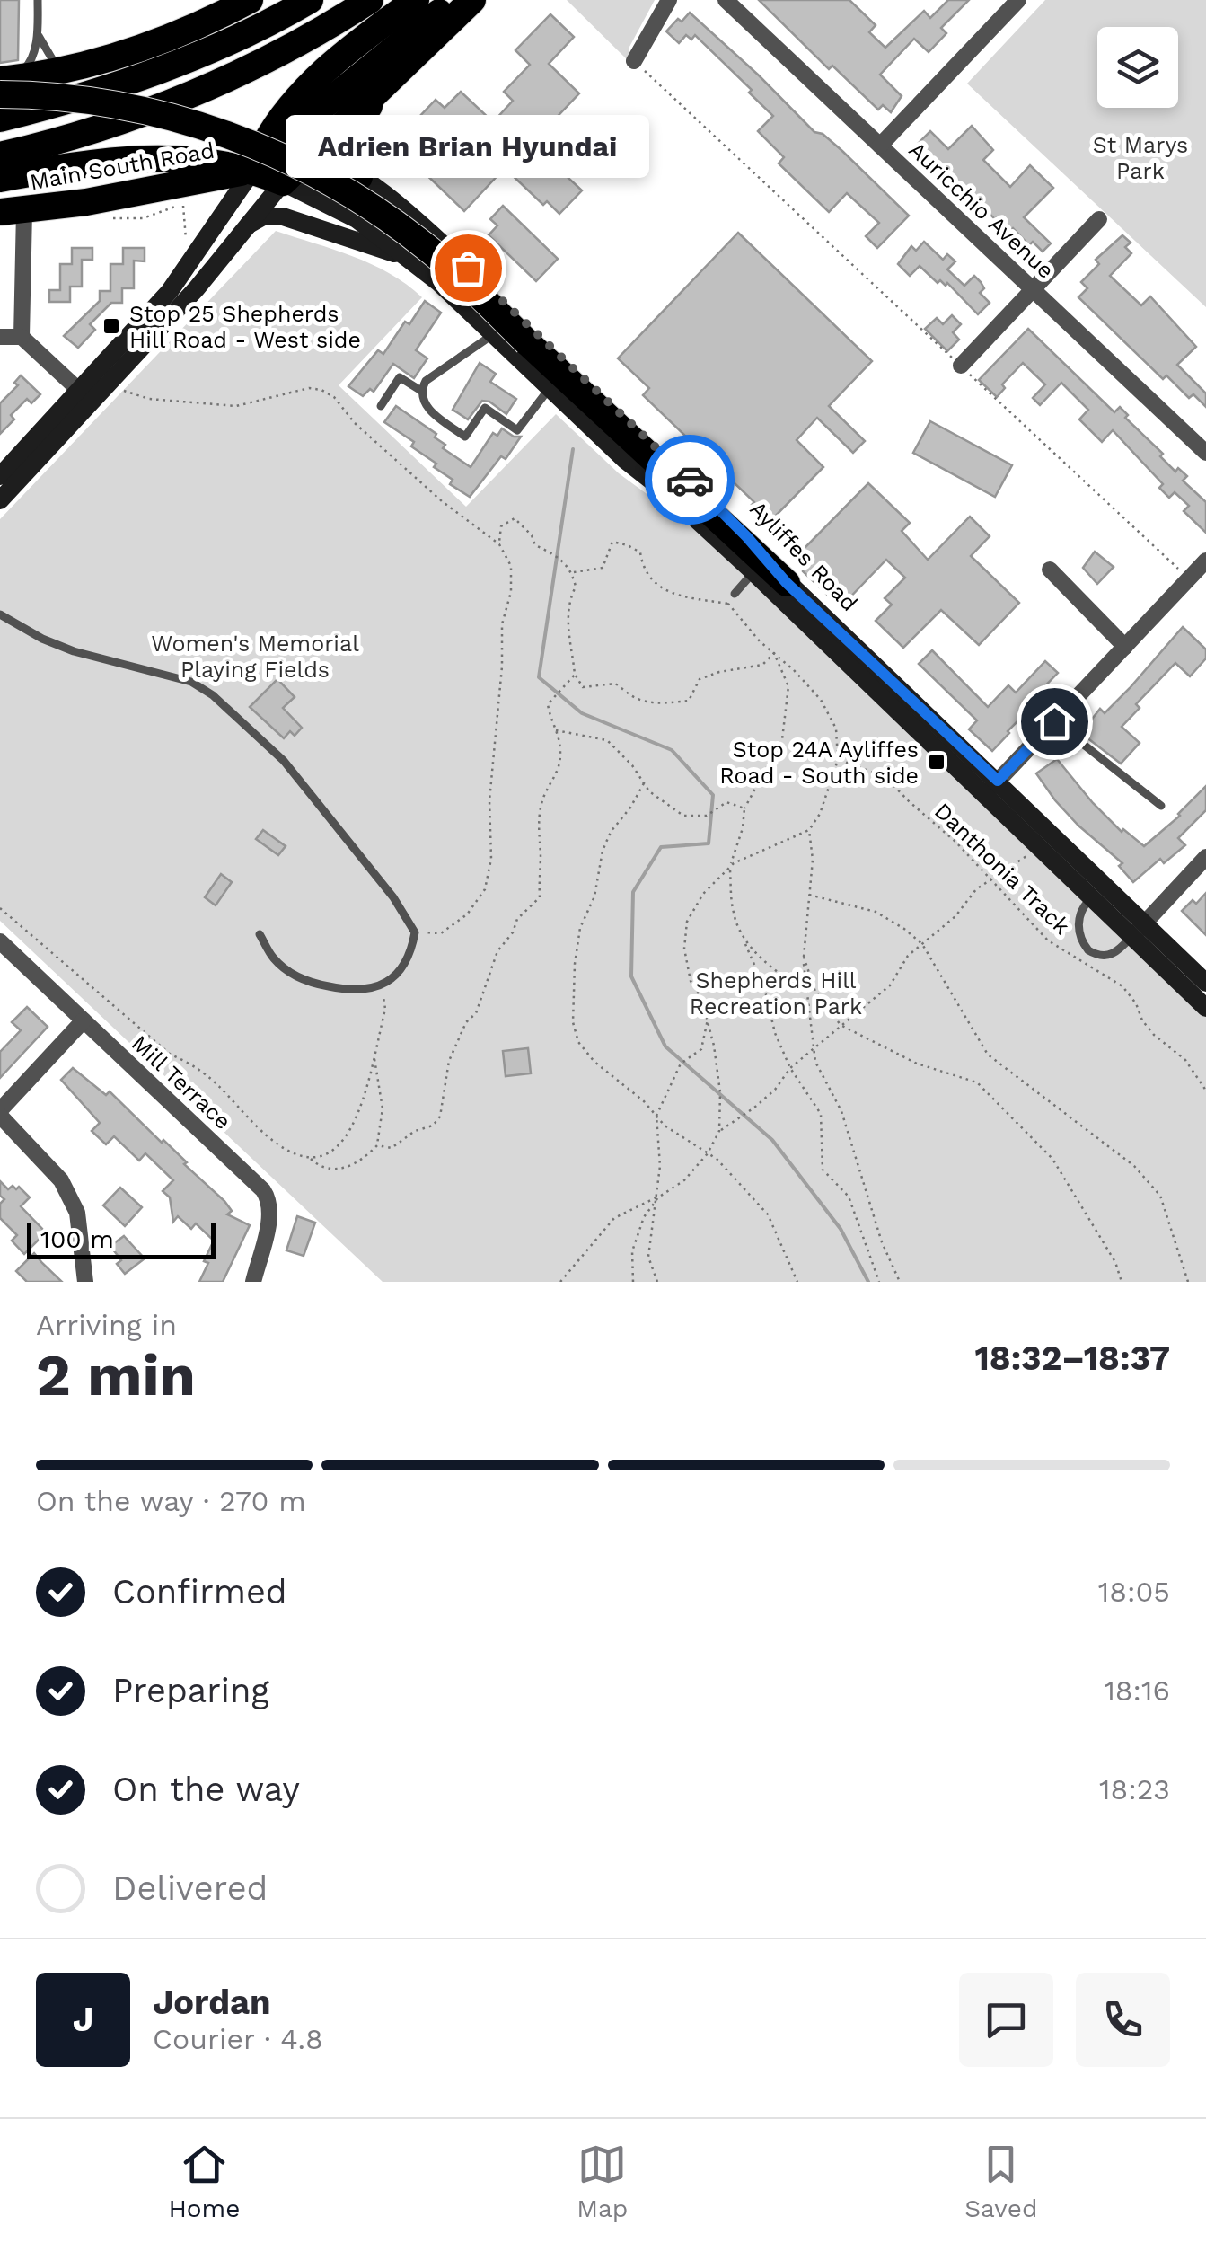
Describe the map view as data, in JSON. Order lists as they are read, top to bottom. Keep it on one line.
{"streets":{"highway":["Main South Road","Ayliffes Road"],"street":["Auricchio Avenue","Mill Terrace"],"path":["Danthonia Track"]},"crossings":[["Main South Road","Ayliffes Road"]],"parks":["St Marys Park","Women's Memorial Playing Fields","Shepherds Hill Recreation Park"],"places":{"other":["Adrien Brian Hyundai"],"transit":["Stop 25 Shepherds Hill Road - West side","Stop 24A Ayliffes Road - South side"]},"scale_bar":"100 m","page":{"bubble":"Adrien Brian Hyundai","scale":"100 m","heading":["2 min","Arriving in","18:32–18:37"],"panel":["Jordan","Courier · 4.8"],"bar":"On the way · 270 m","list":[["Confirmed","18:05"],["Preparing","18:16"],["On the way","18:23"],"Delivered"],"round":"J","tabs":["Home","Map","Saved"]}}
